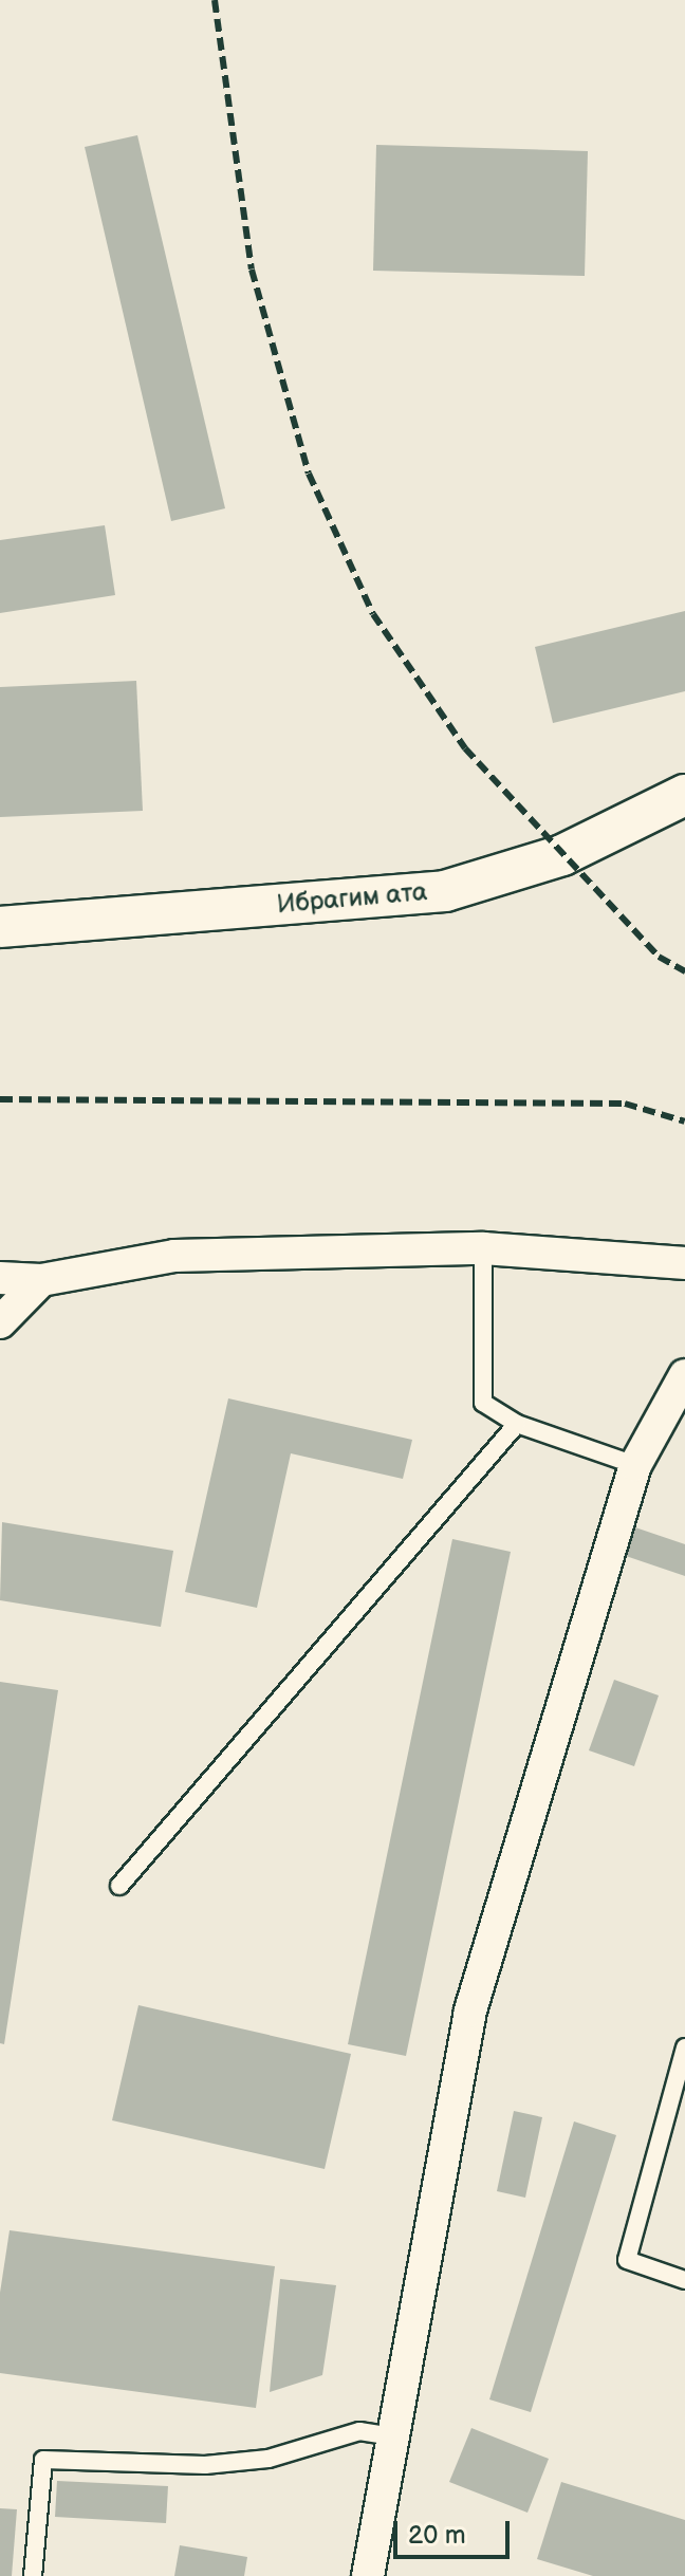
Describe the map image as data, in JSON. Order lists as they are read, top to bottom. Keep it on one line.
{"streets":{"street":["Ибрагим ата"]},"scale_bar":"20 m"}
